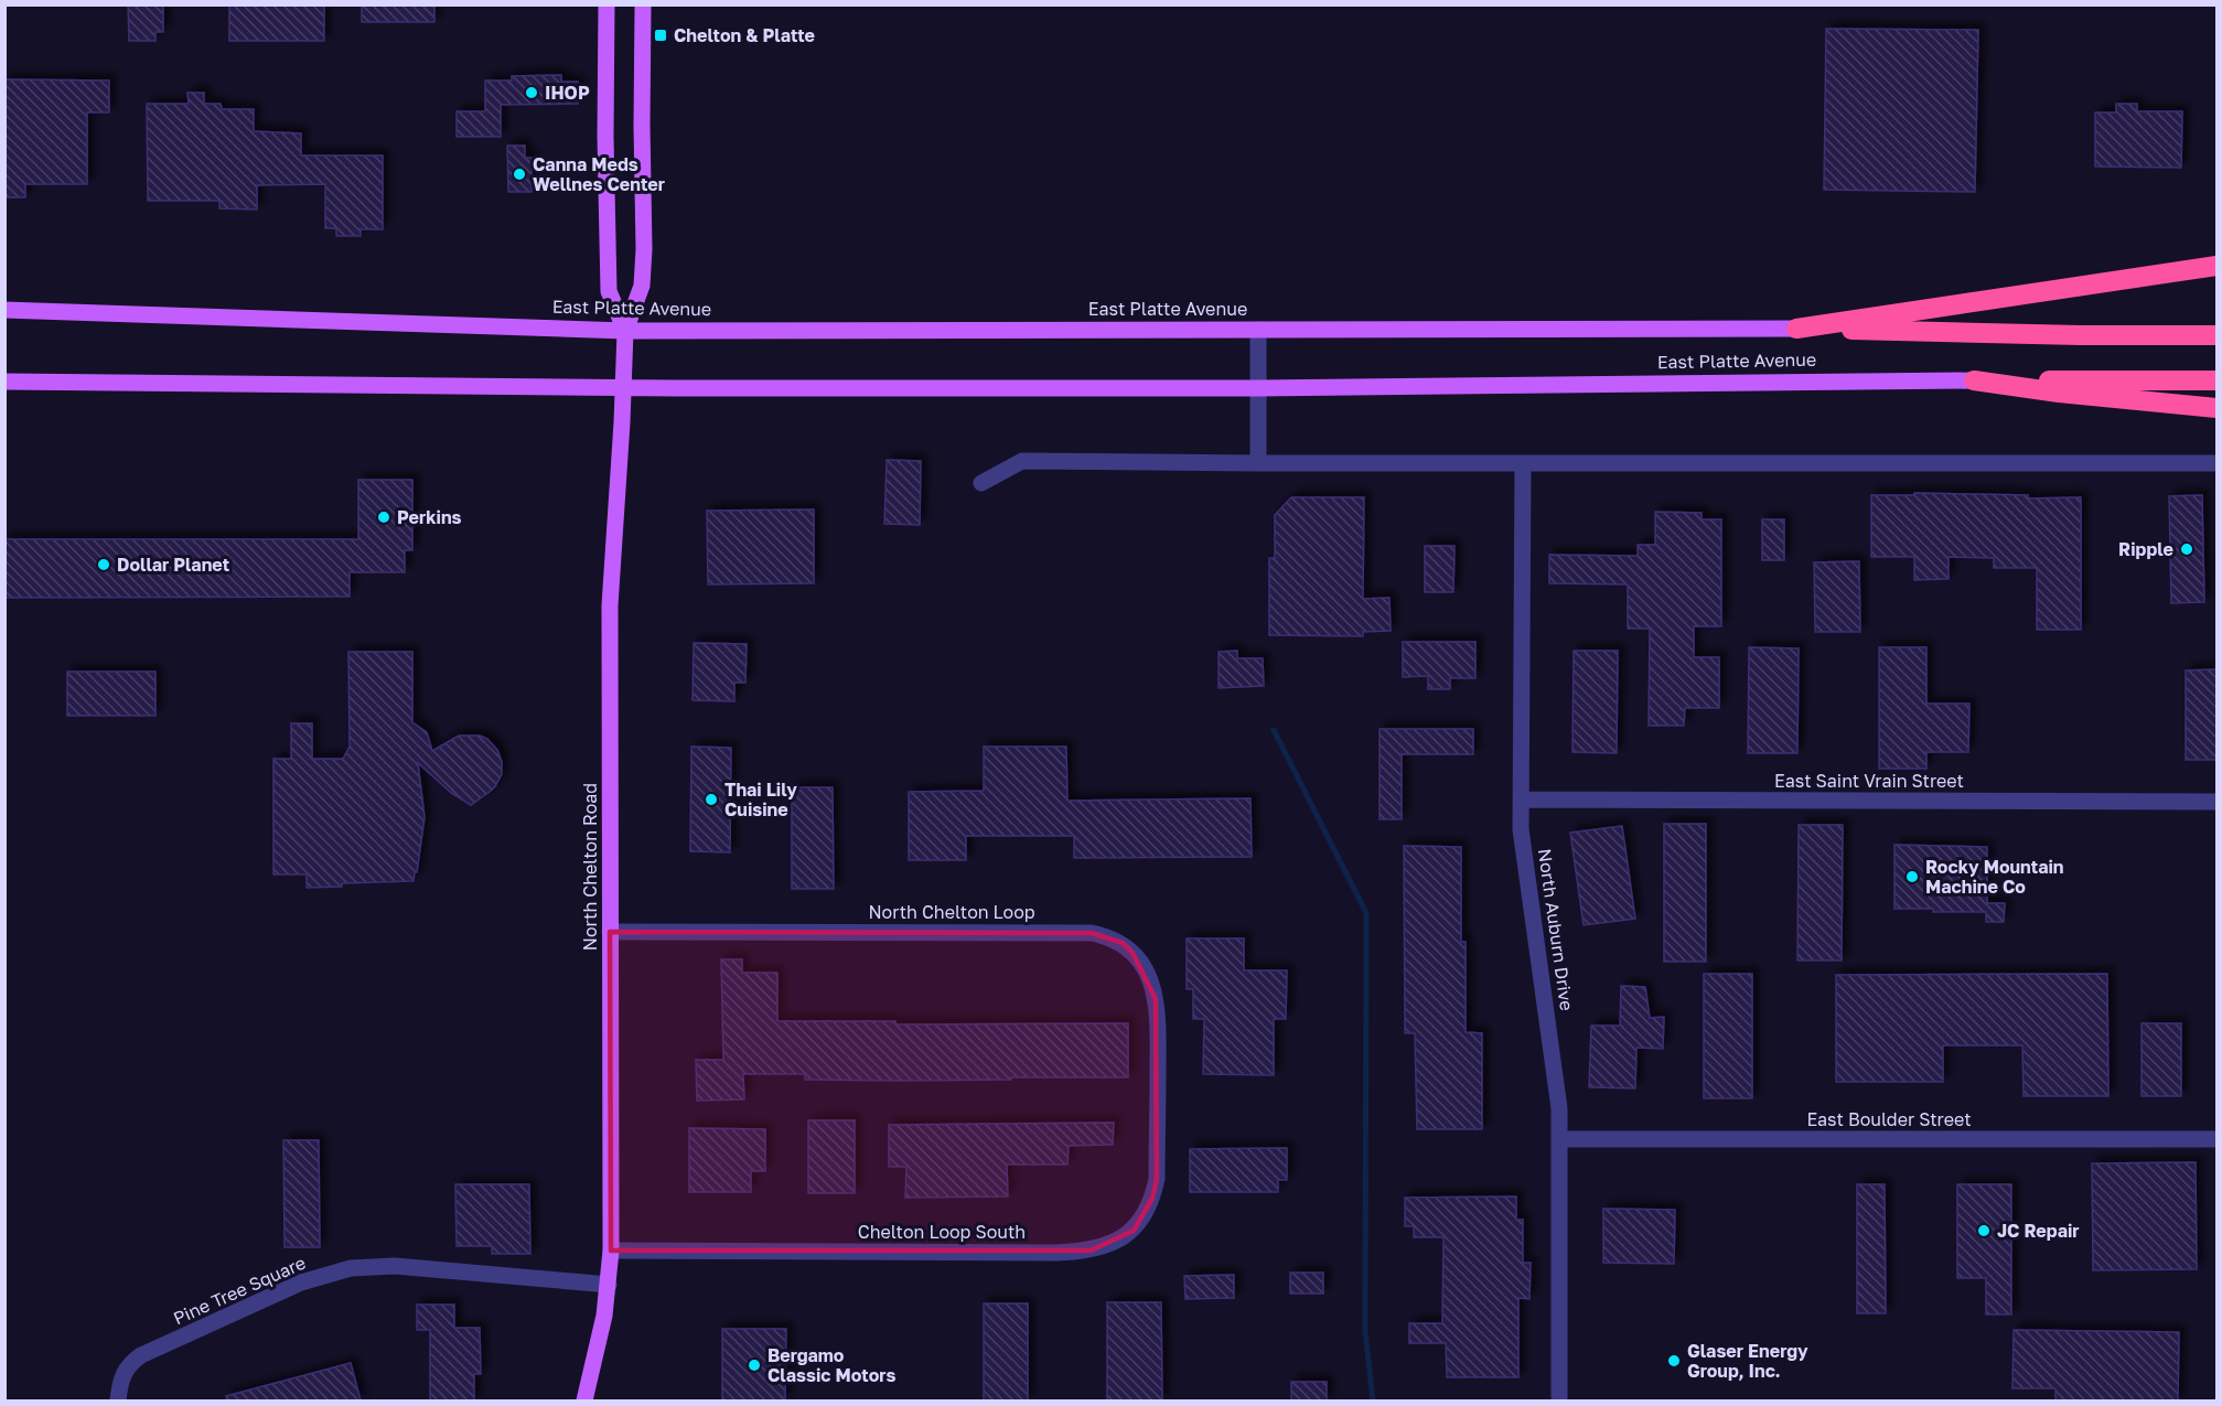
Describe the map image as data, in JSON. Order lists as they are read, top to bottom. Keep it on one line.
{"streets":{"highway":["East Platte Avenue"],"main road":["North Chelton Road"],"street":["East Saint Vrain Street","North Chelton Loop","North Auburn Drive","East Boulder Street","Chelton Loop South","Pine Tree Square"]},"crossings":[["East Platte Avenue","North Chelton Road"],["East Saint Vrain Street","North Auburn Drive"],["North Chelton Road","North Chelton Loop"],["North Chelton Road","Chelton Loop South"],["North Chelton Road","Pine Tree Square"],["North Chelton Loop","Chelton Loop South"],["North Auburn Drive","East Boulder Street"]],"places":{"transit":["Chelton & Platte"],"other":["IHOP","Canna Meds Wellnes Center","Perkins","Ripple","Dollar Planet","Thai Lily Cuisine","Rocky Mountain Machine Co","JC Repair","Glaser Energy Group, Inc.","Bergamo Classic Motors"]}}
